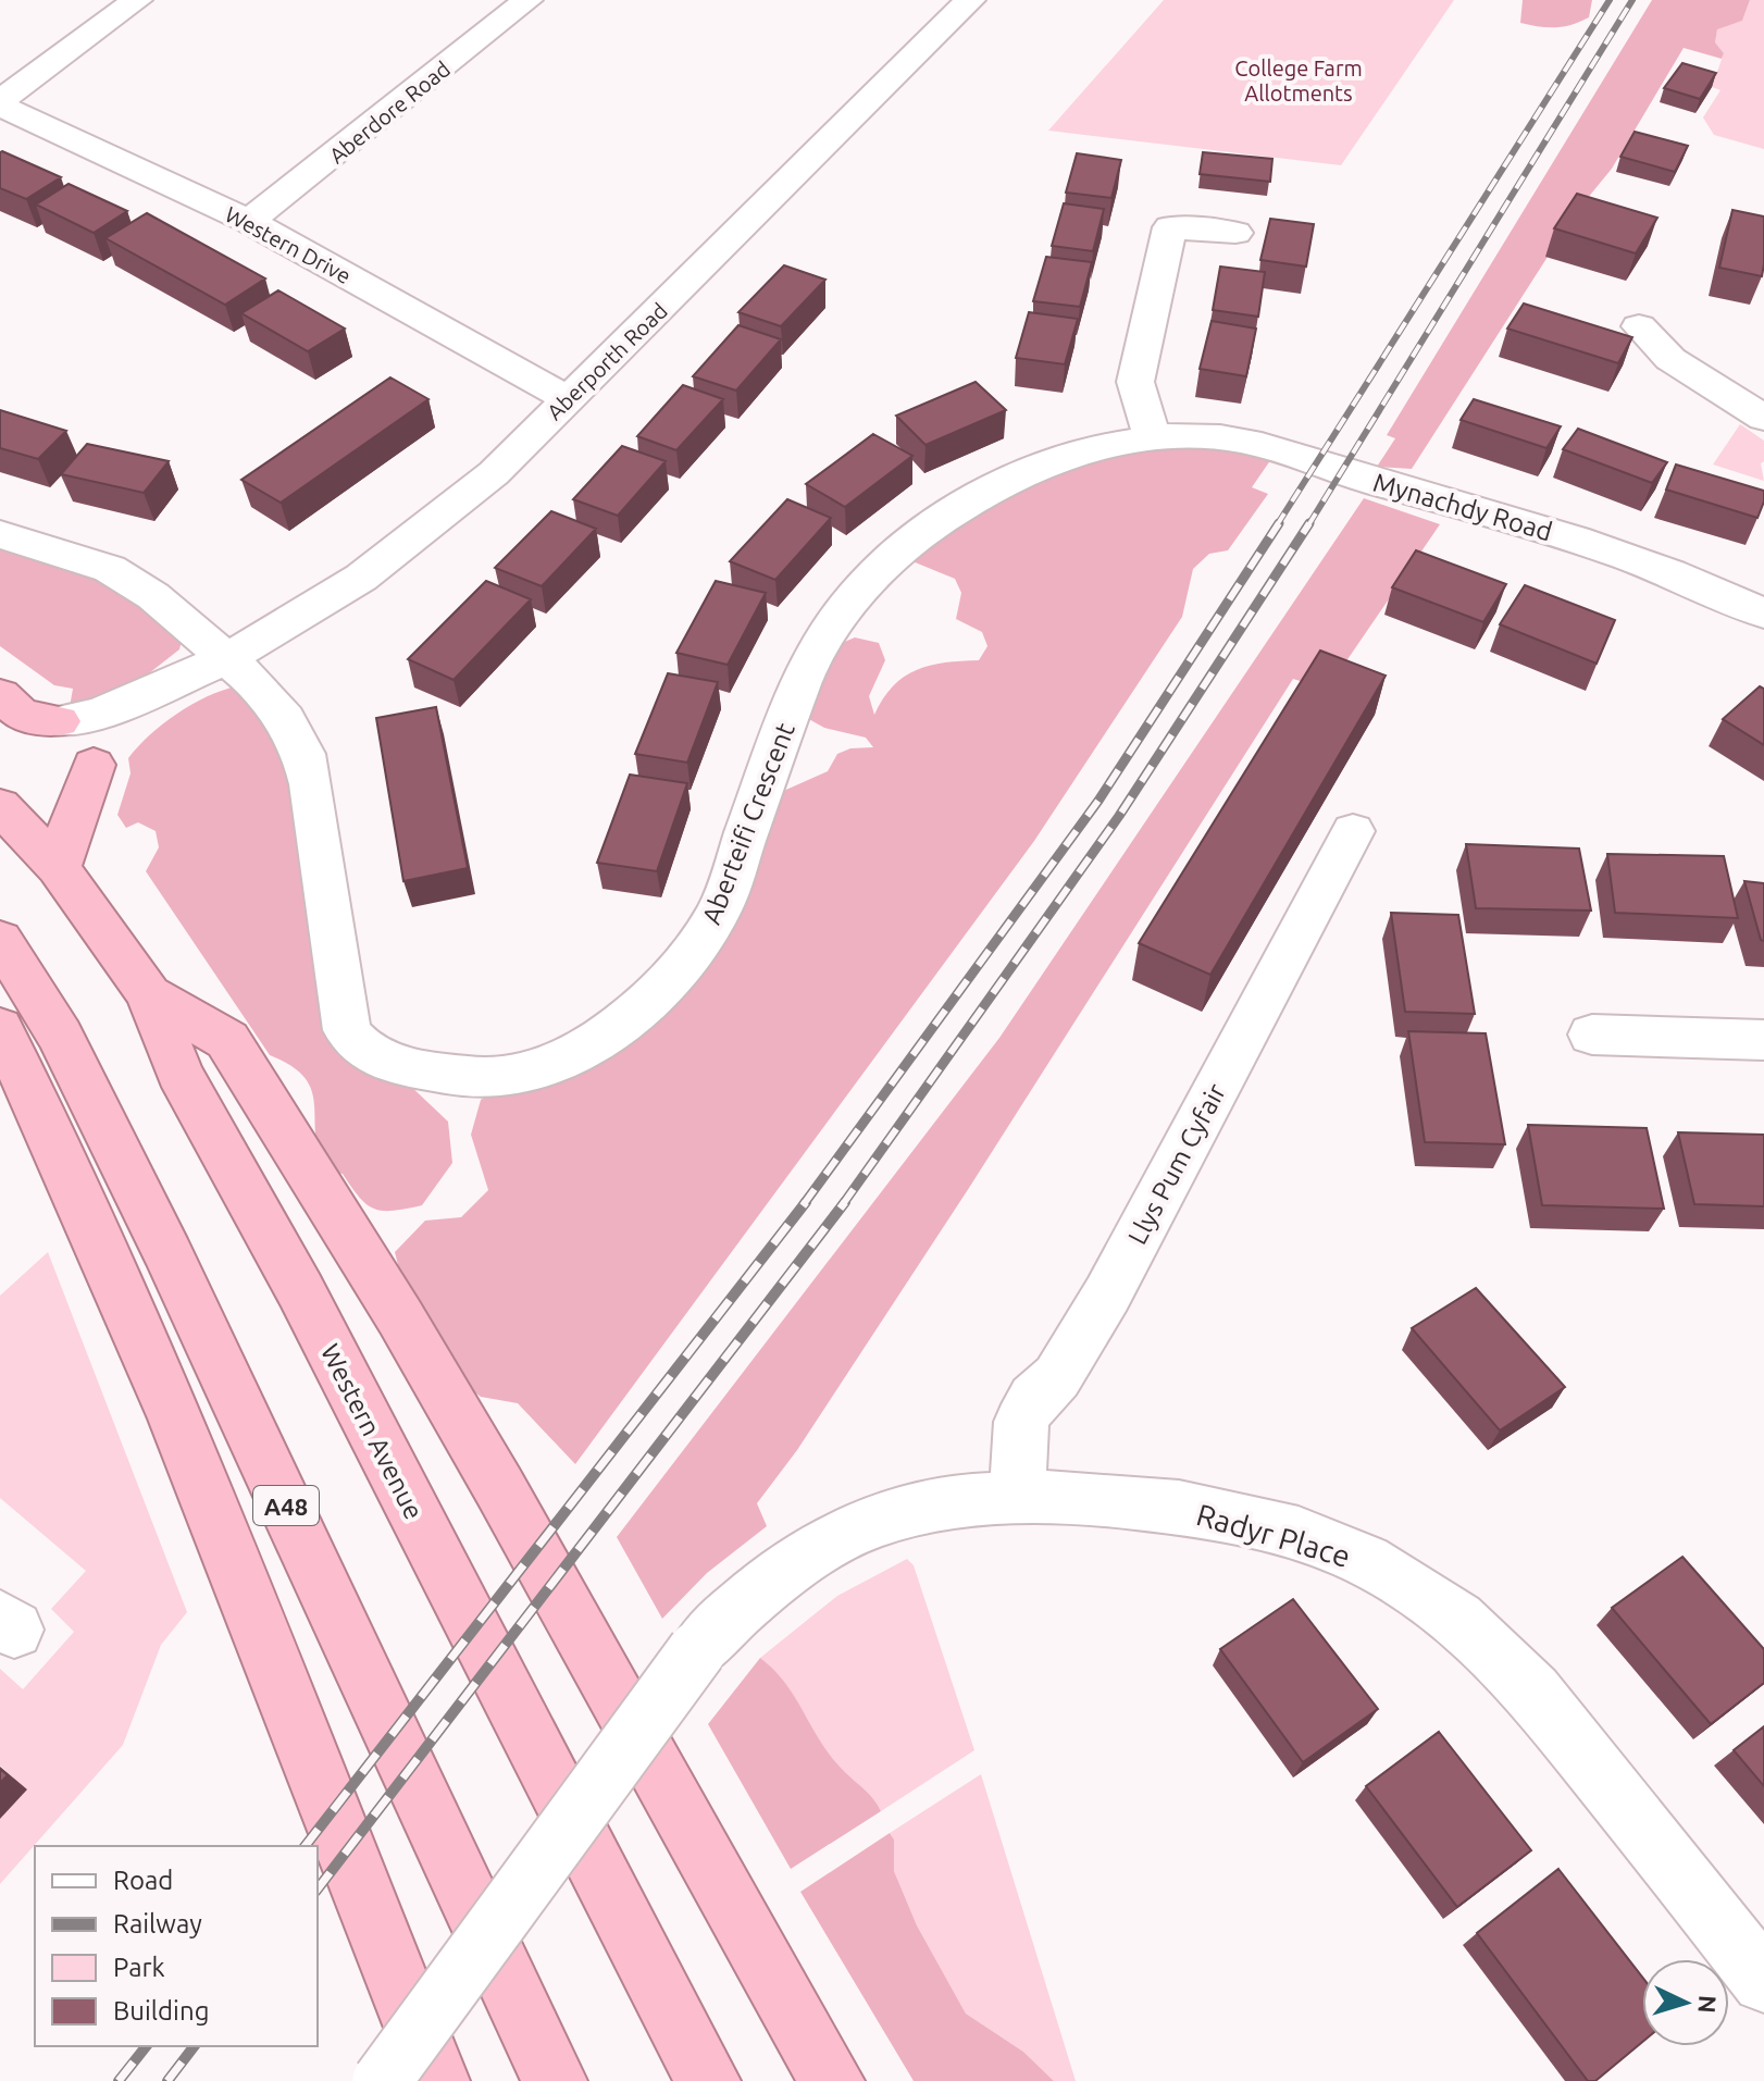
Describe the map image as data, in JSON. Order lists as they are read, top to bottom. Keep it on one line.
{"streets":{"highway":["Western Avenue","A48"],"street":["Aberdore Road","Western Drive","Aberporth Road","Mynachdy Road","Aberteifi Crescent","Llys Pum Cyfair","Radyr Place"]},"crossings":[["Aberdore Road","Western Drive"],["Western Drive","Aberporth Road"],["Aberporth Road","Aberteifi Crescent"],["Mynachdy Road","Aberteifi Crescent"],["Llys Pum Cyfair","Radyr Place"]],"parks":["College Farm Allotments"],"legend":["Road","Railway","Park","Building"],"north":"right"}
